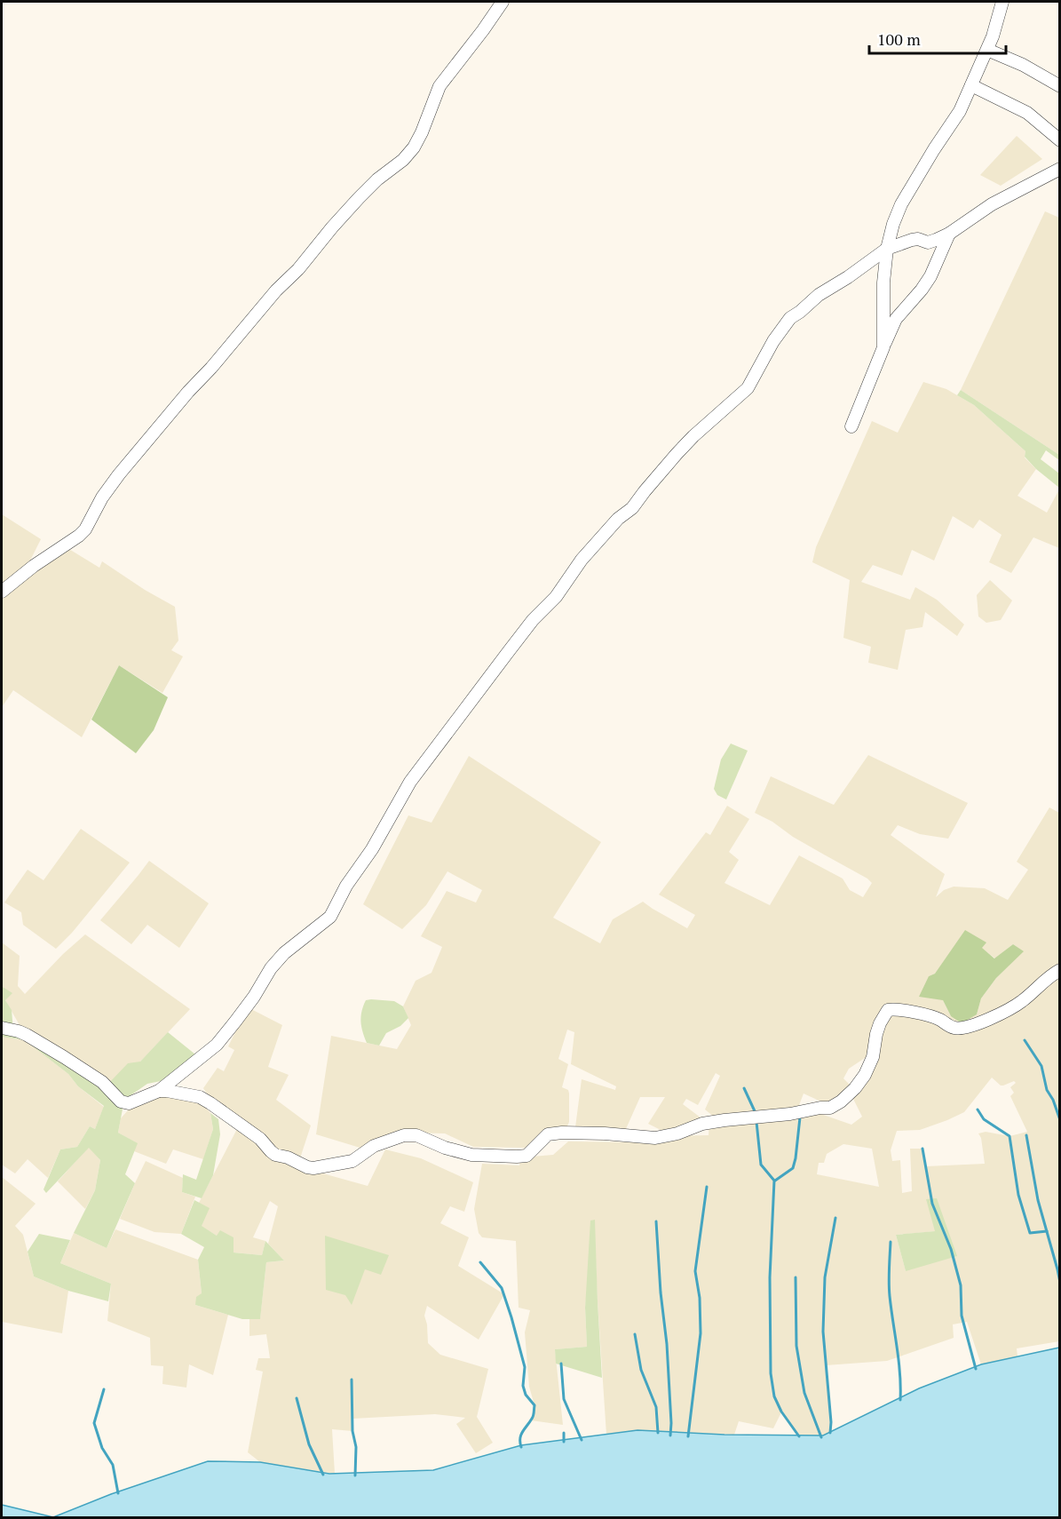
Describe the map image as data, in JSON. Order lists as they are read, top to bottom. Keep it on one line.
{"scale_bar":"100 m"}
